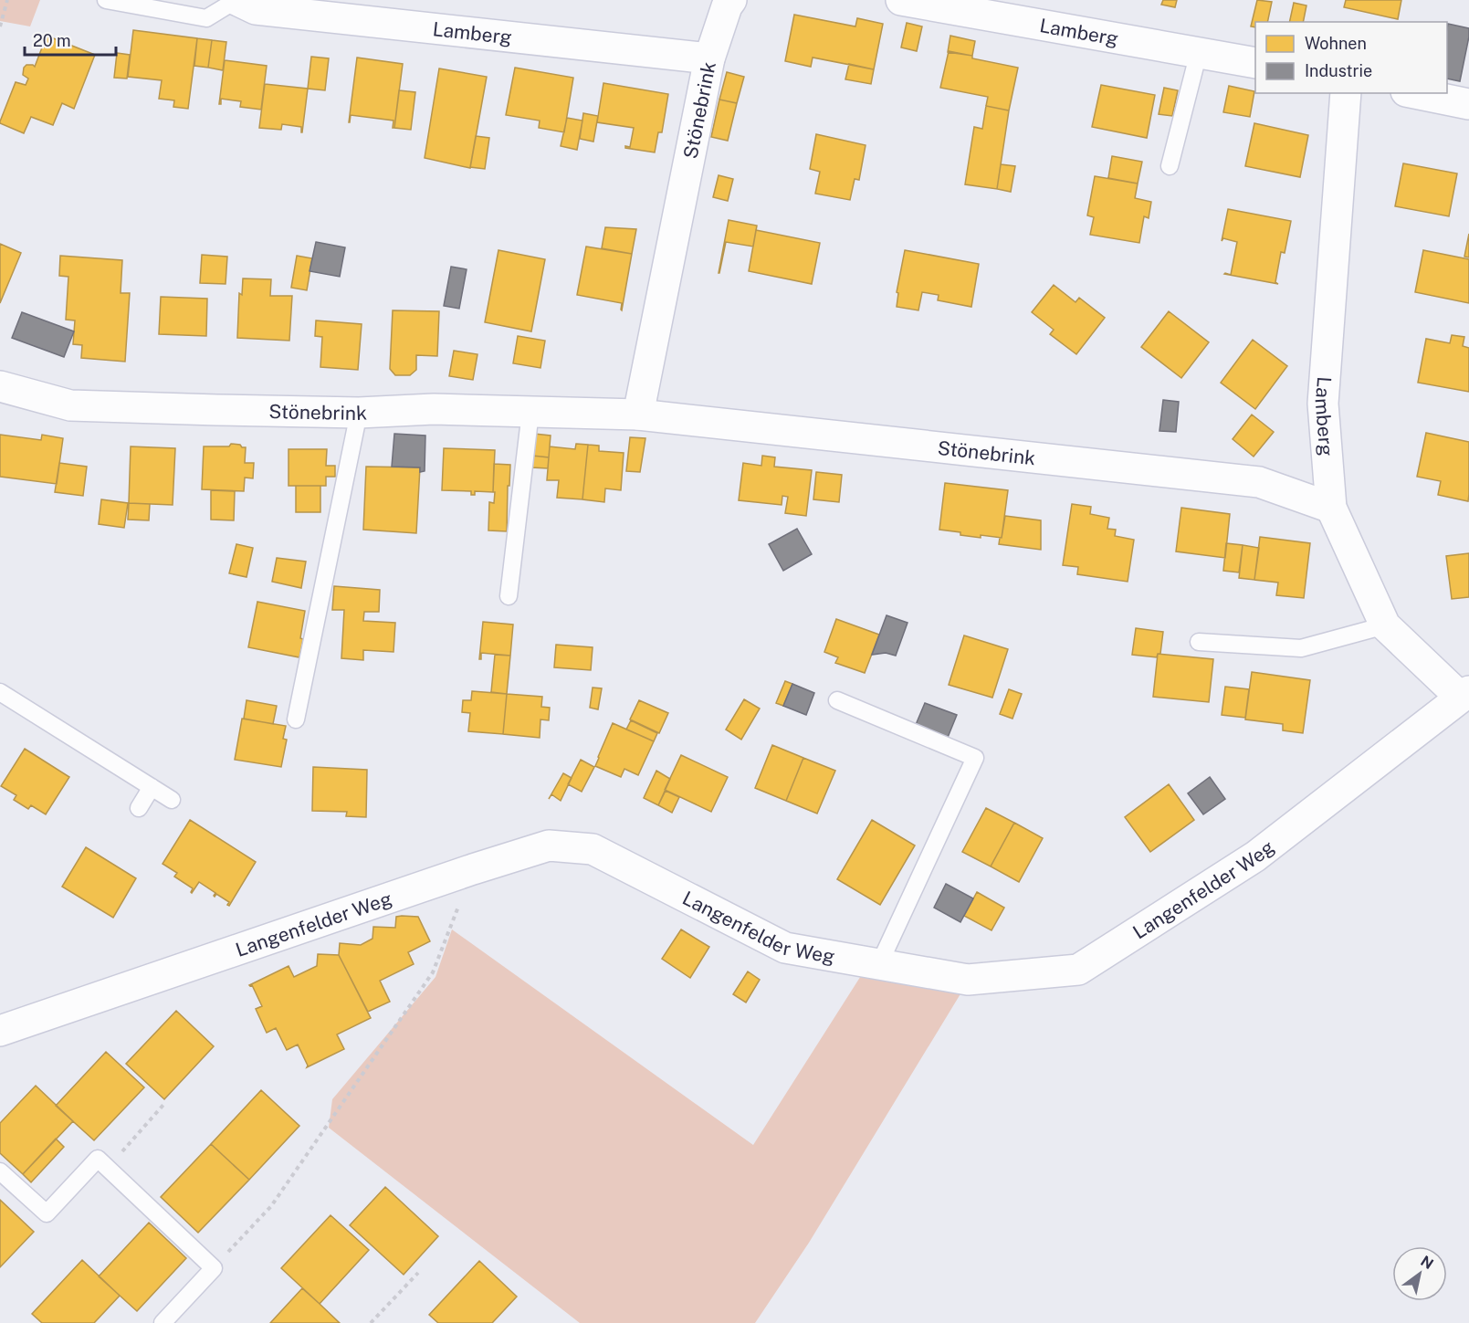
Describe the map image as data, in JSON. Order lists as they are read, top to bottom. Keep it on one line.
{"streets":{"street":["Lamberg","Stönebrink","Langenfelder Weg"]},"crossings":[["Lamberg","Stönebrink"],["Lamberg","Langenfelder Weg"]],"legend":["Wohnen","Industrie"],"scale_bar":"20 m","north":"top right"}
